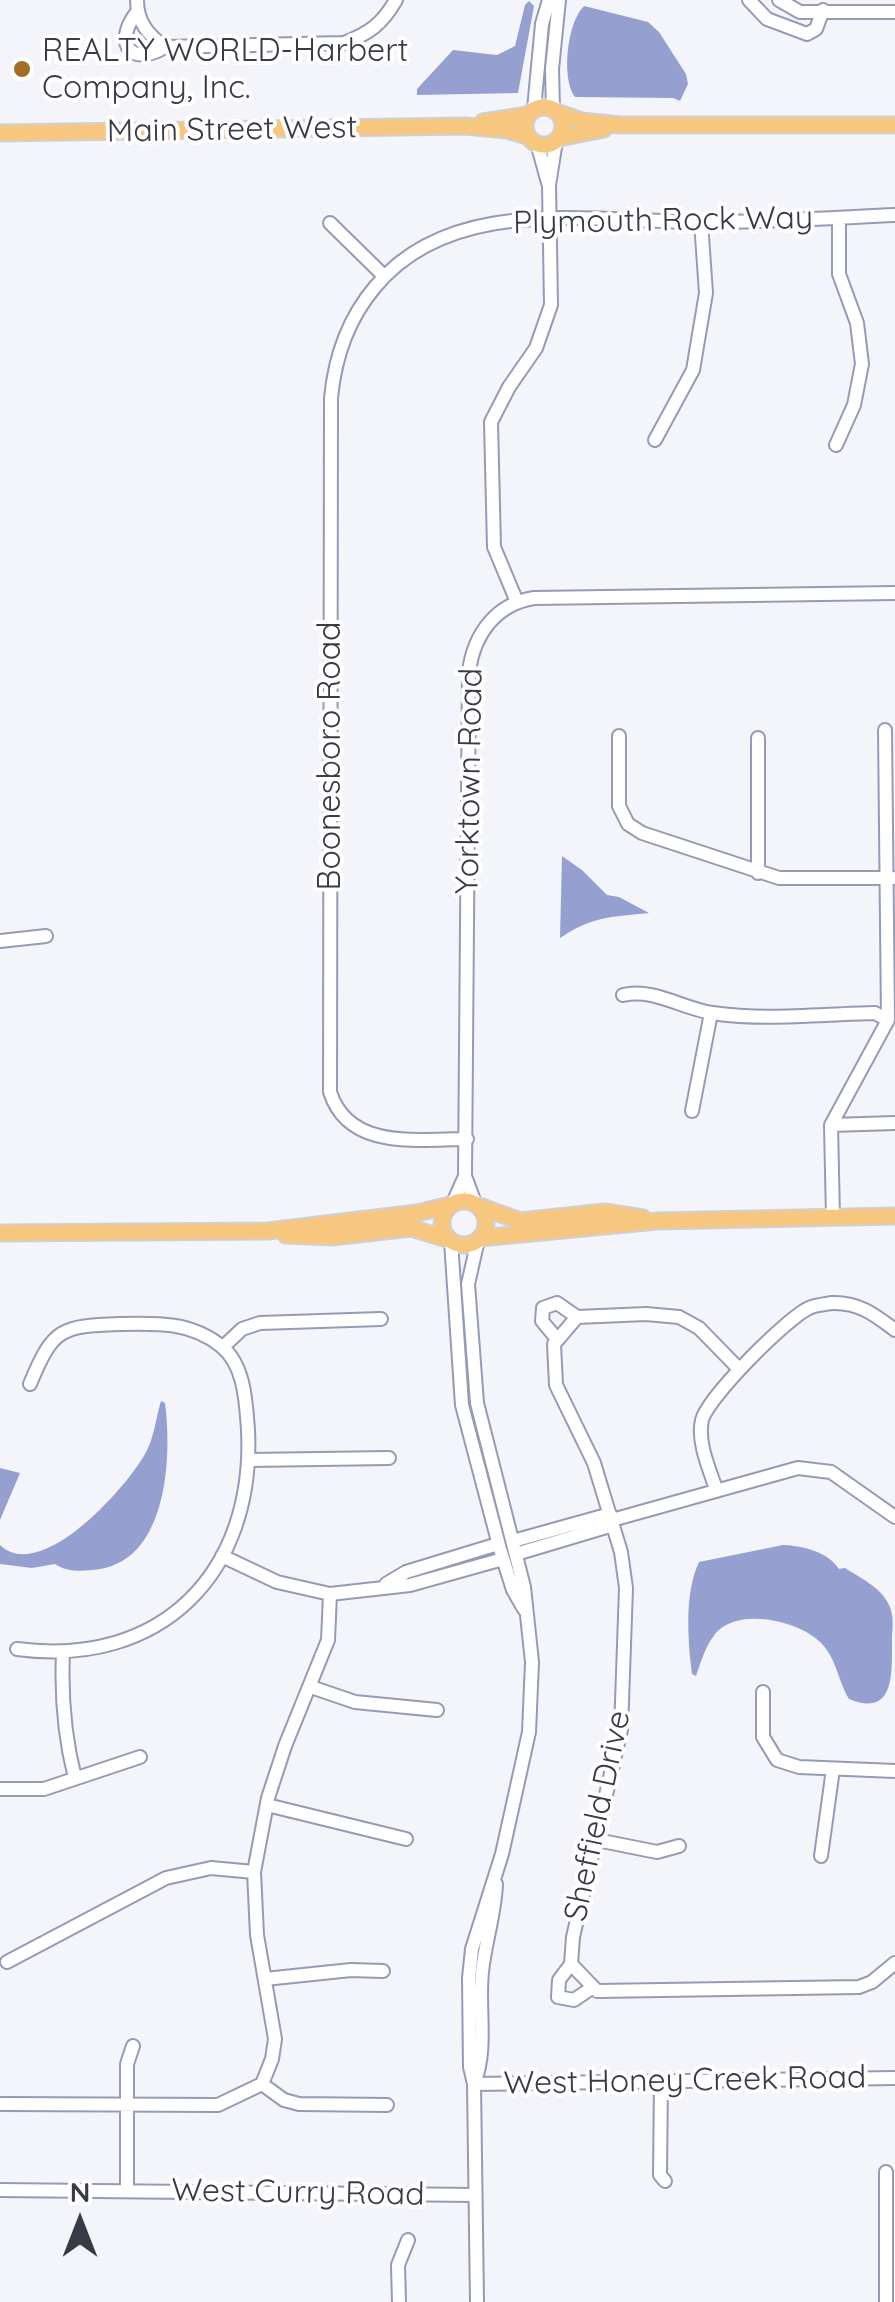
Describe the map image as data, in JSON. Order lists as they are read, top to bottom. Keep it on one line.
{"streets":{"main road":["Main Street West"],"street":["Plymouth Rock Way","Boonesboro Road","Yorktown Road","Sheffield Drive","West Honey Creek Road","West Curry Road"]},"crossings":[["Plymouth Rock Way","Boonesboro Road"],["Boonesboro Road","Yorktown Road"],["West Honey Creek Road","West Curry Road"]],"places":["REALTY WORLD-Harbert Company, Inc."],"north":"top"}
